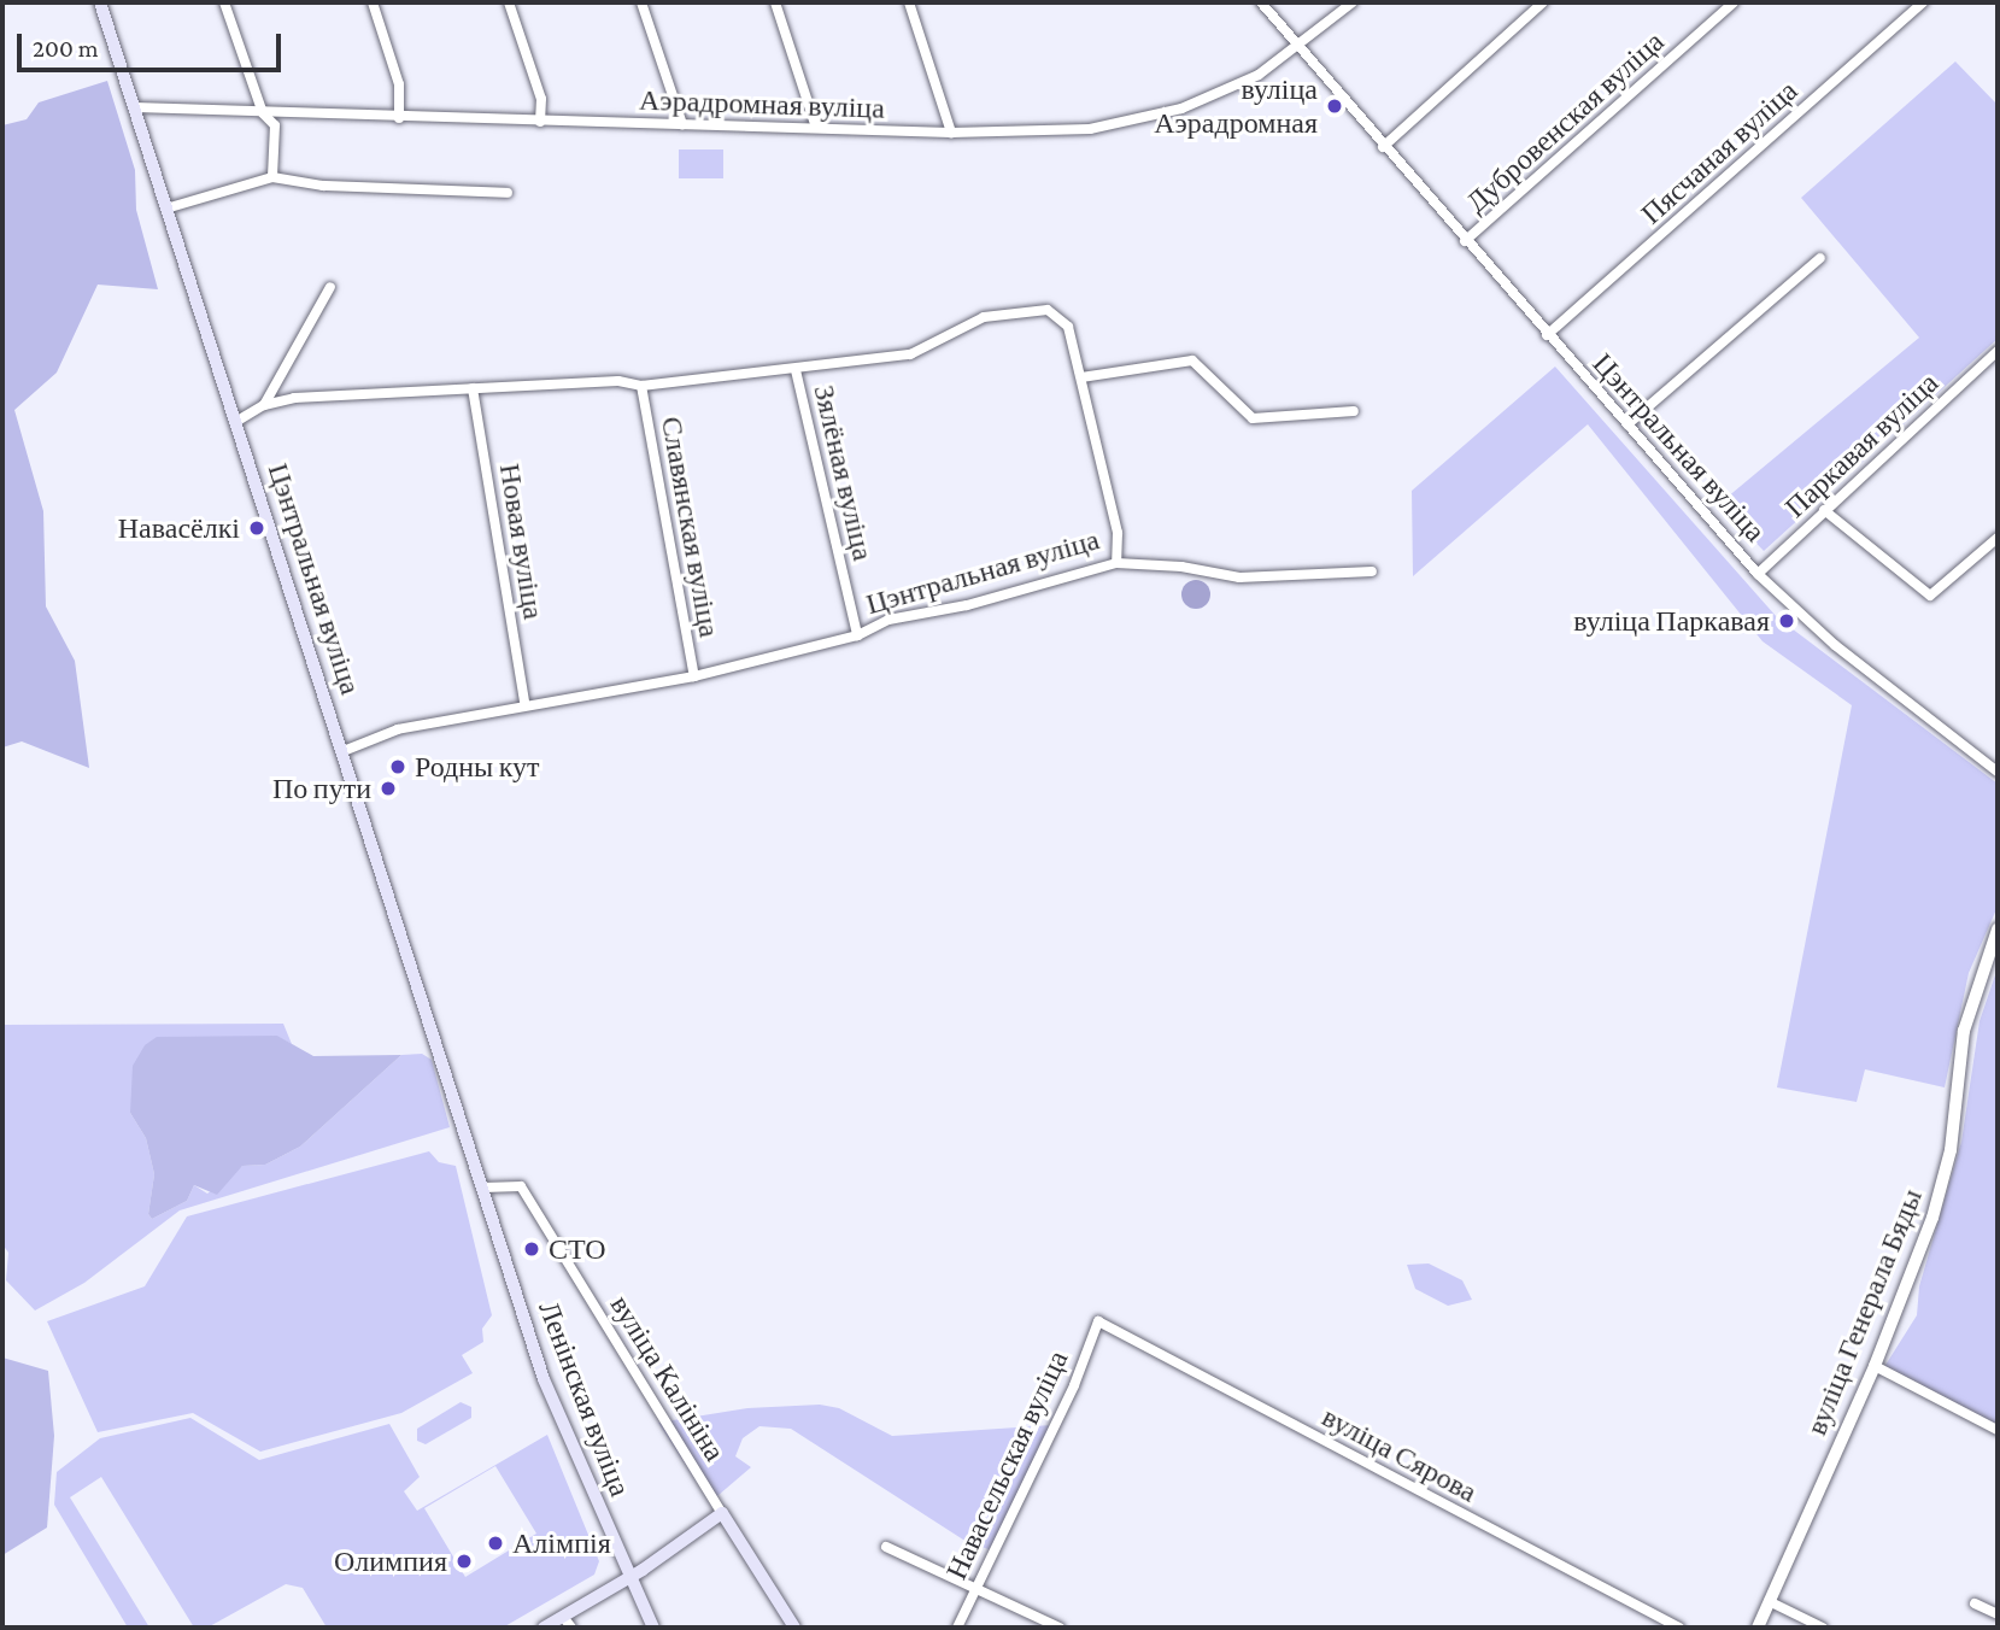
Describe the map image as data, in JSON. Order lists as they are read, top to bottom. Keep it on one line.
{"streets":{"main road":["Цэнтральная вуліца","вуліца Калініна","Ленінская вуліца"],"street":["Аэрадромная вуліца","Дубровенская вуліца","Пясчаная вуліца","Паркавая вуліца","Зялёная вуліца","Славянская вуліца","Новая вуліца","вуліца Генерала Бяды","вуліца Сярова","Навасельская вуліца"]},"crossings":[["Аэрадромная вуліца","Цэнтральная вуліца"],["Дубровенская вуліца","Цэнтральная вуліца"],["Пясчаная вуліца","Цэнтральная вуліца"],["Паркавая вуліца","Цэнтральная вуліца"],["Цэнтральная вуліца","Зялёная вуліца"],["Цэнтральная вуліца","Славянская вуліца"],["Цэнтральная вуліца","Новая вуліца"],["Цэнтральная вуліца","Ленінская вуліца"],["вуліца Калініна","Ленінская вуліца"],["вуліца Сярова","Навасельская вуліца"]],"places":["вуліца Аэрадромная","Навасёлкі","вуліца Паркавая","Родны кут","По пути","СТО","Алімпія","Олимпия"],"scale_bar":"200 m"}
